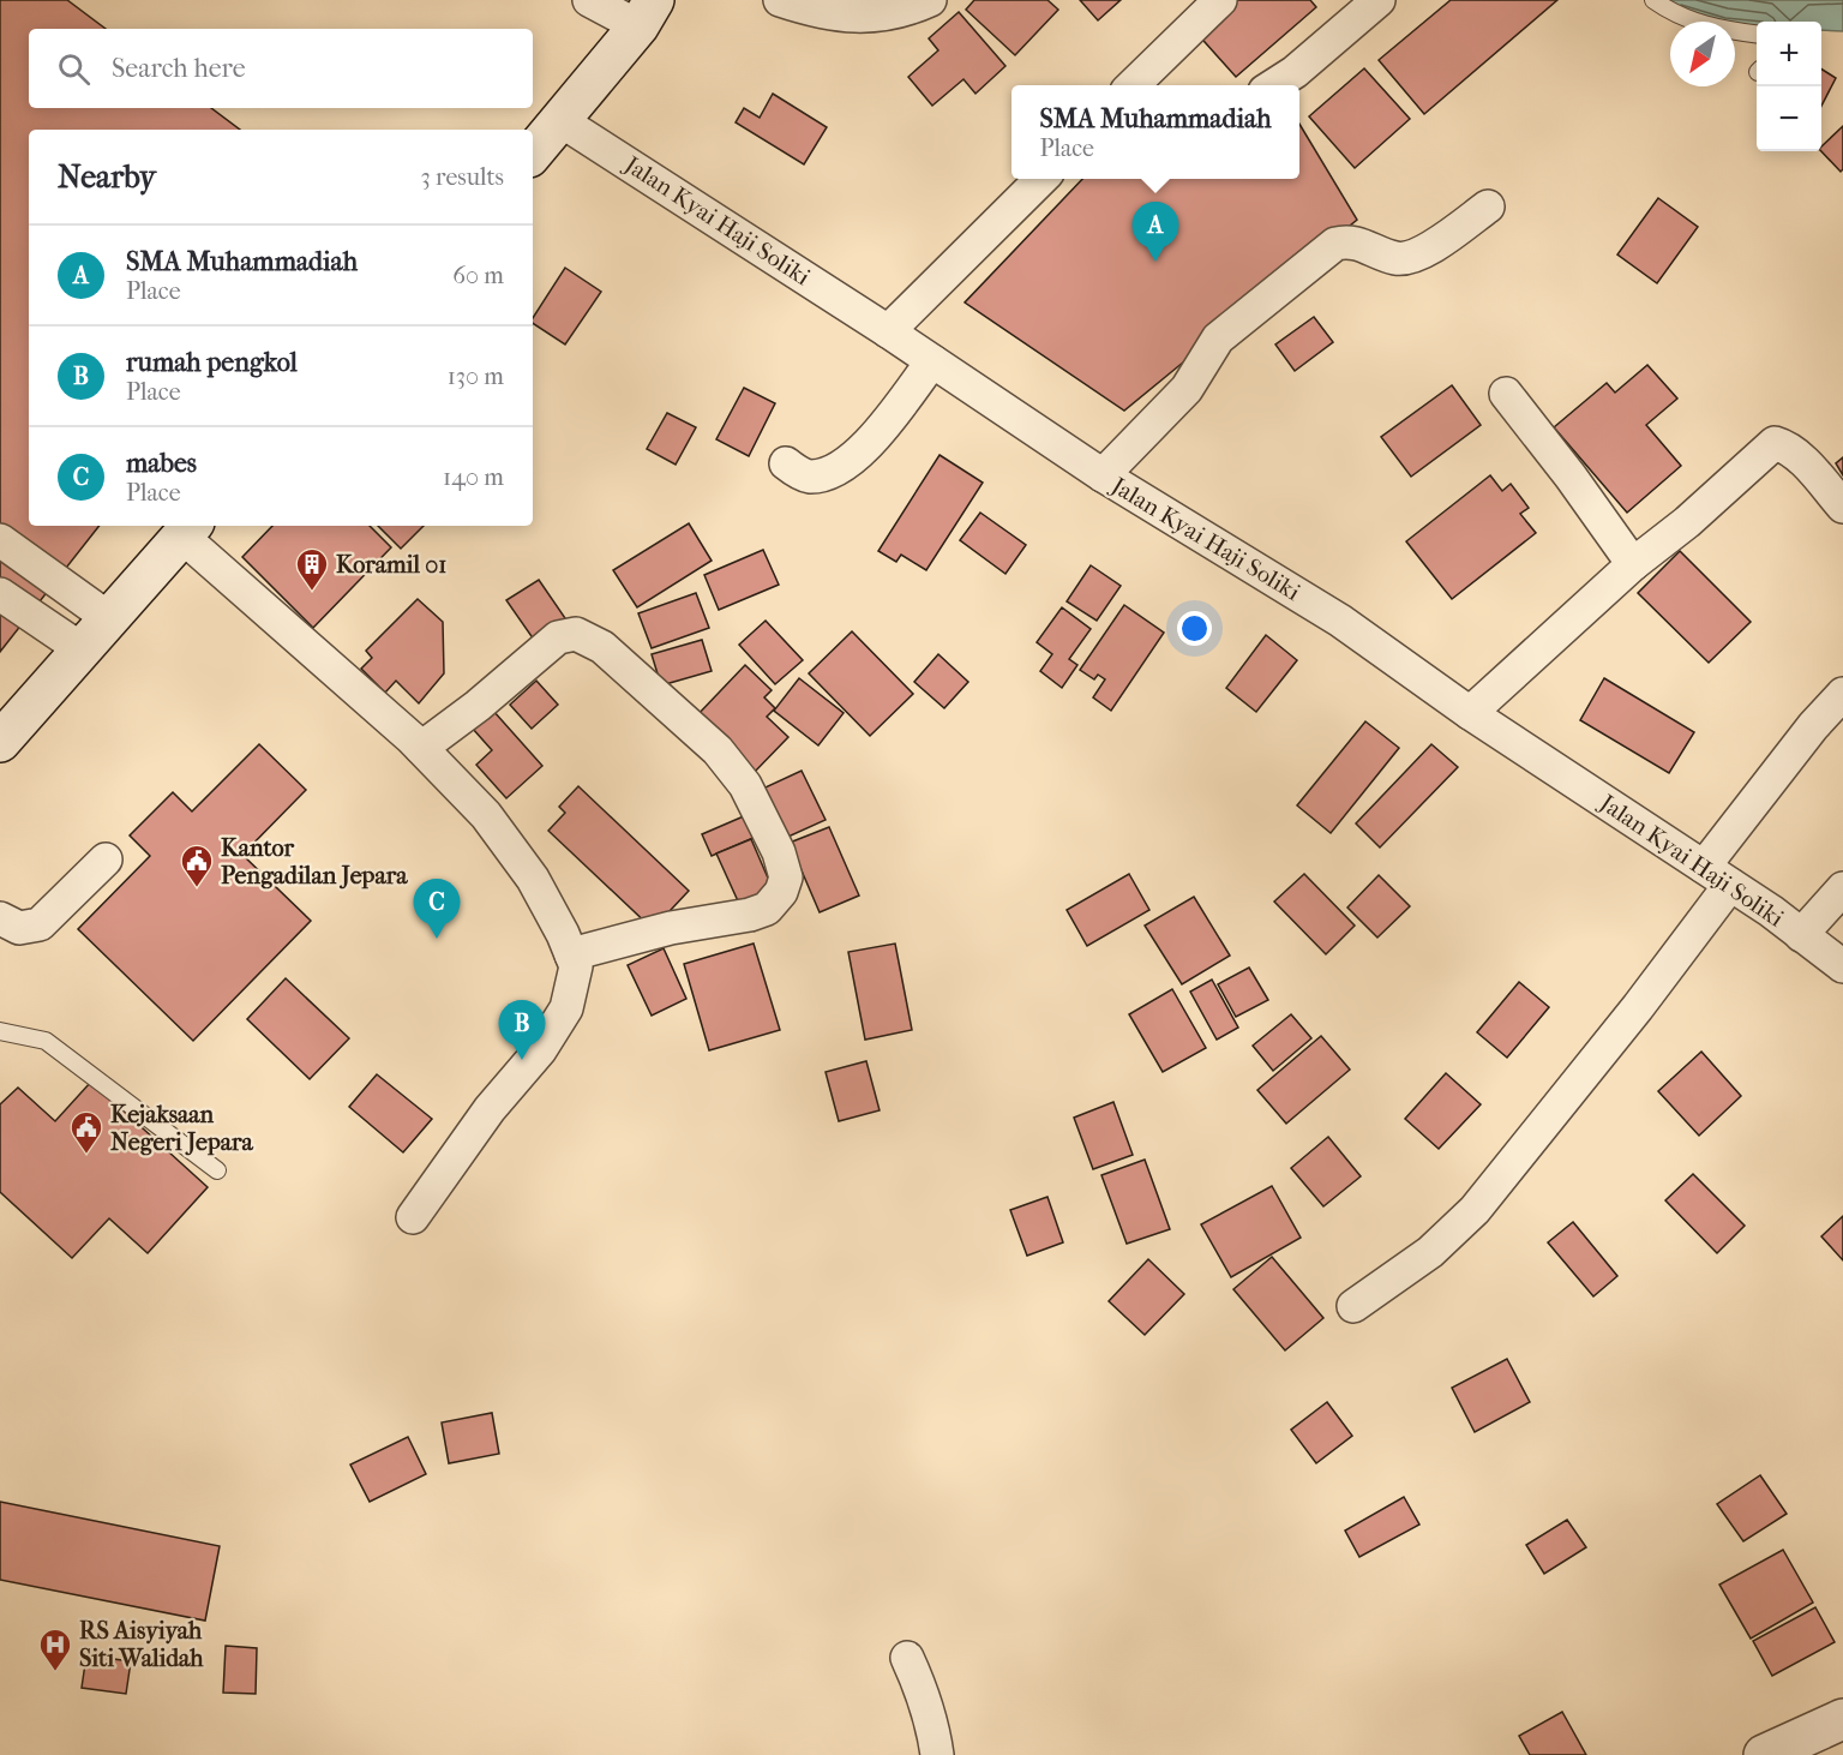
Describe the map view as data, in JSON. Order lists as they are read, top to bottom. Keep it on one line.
{"streets":{"street":["Jalan Kyai Haji Soliki"]},"places":{"building":["Koramil 01"],"public building":["Kantor Pengadilan Jepara","Kejaksaan Negeri Jepara"],"hospital":["RS Aisyiyah Siti Walidah"]},"north":"bottom left","page":{"map_buttons":["+","−"],"search":"Search here","popup":["SMA Muhammadiah","Place"],"heading":["Nearby","3 results"],"pins":["A","C","B"],"list":[{"mark":"A","name":"SMA Muhammadiah","note":"Place","value":"60 m"},{"mark":"B","name":"rumah pengkol","note":"Place","value":"130 m"},{"mark":"C","name":"mabes","note":"Place","value":"140 m"}]}}
